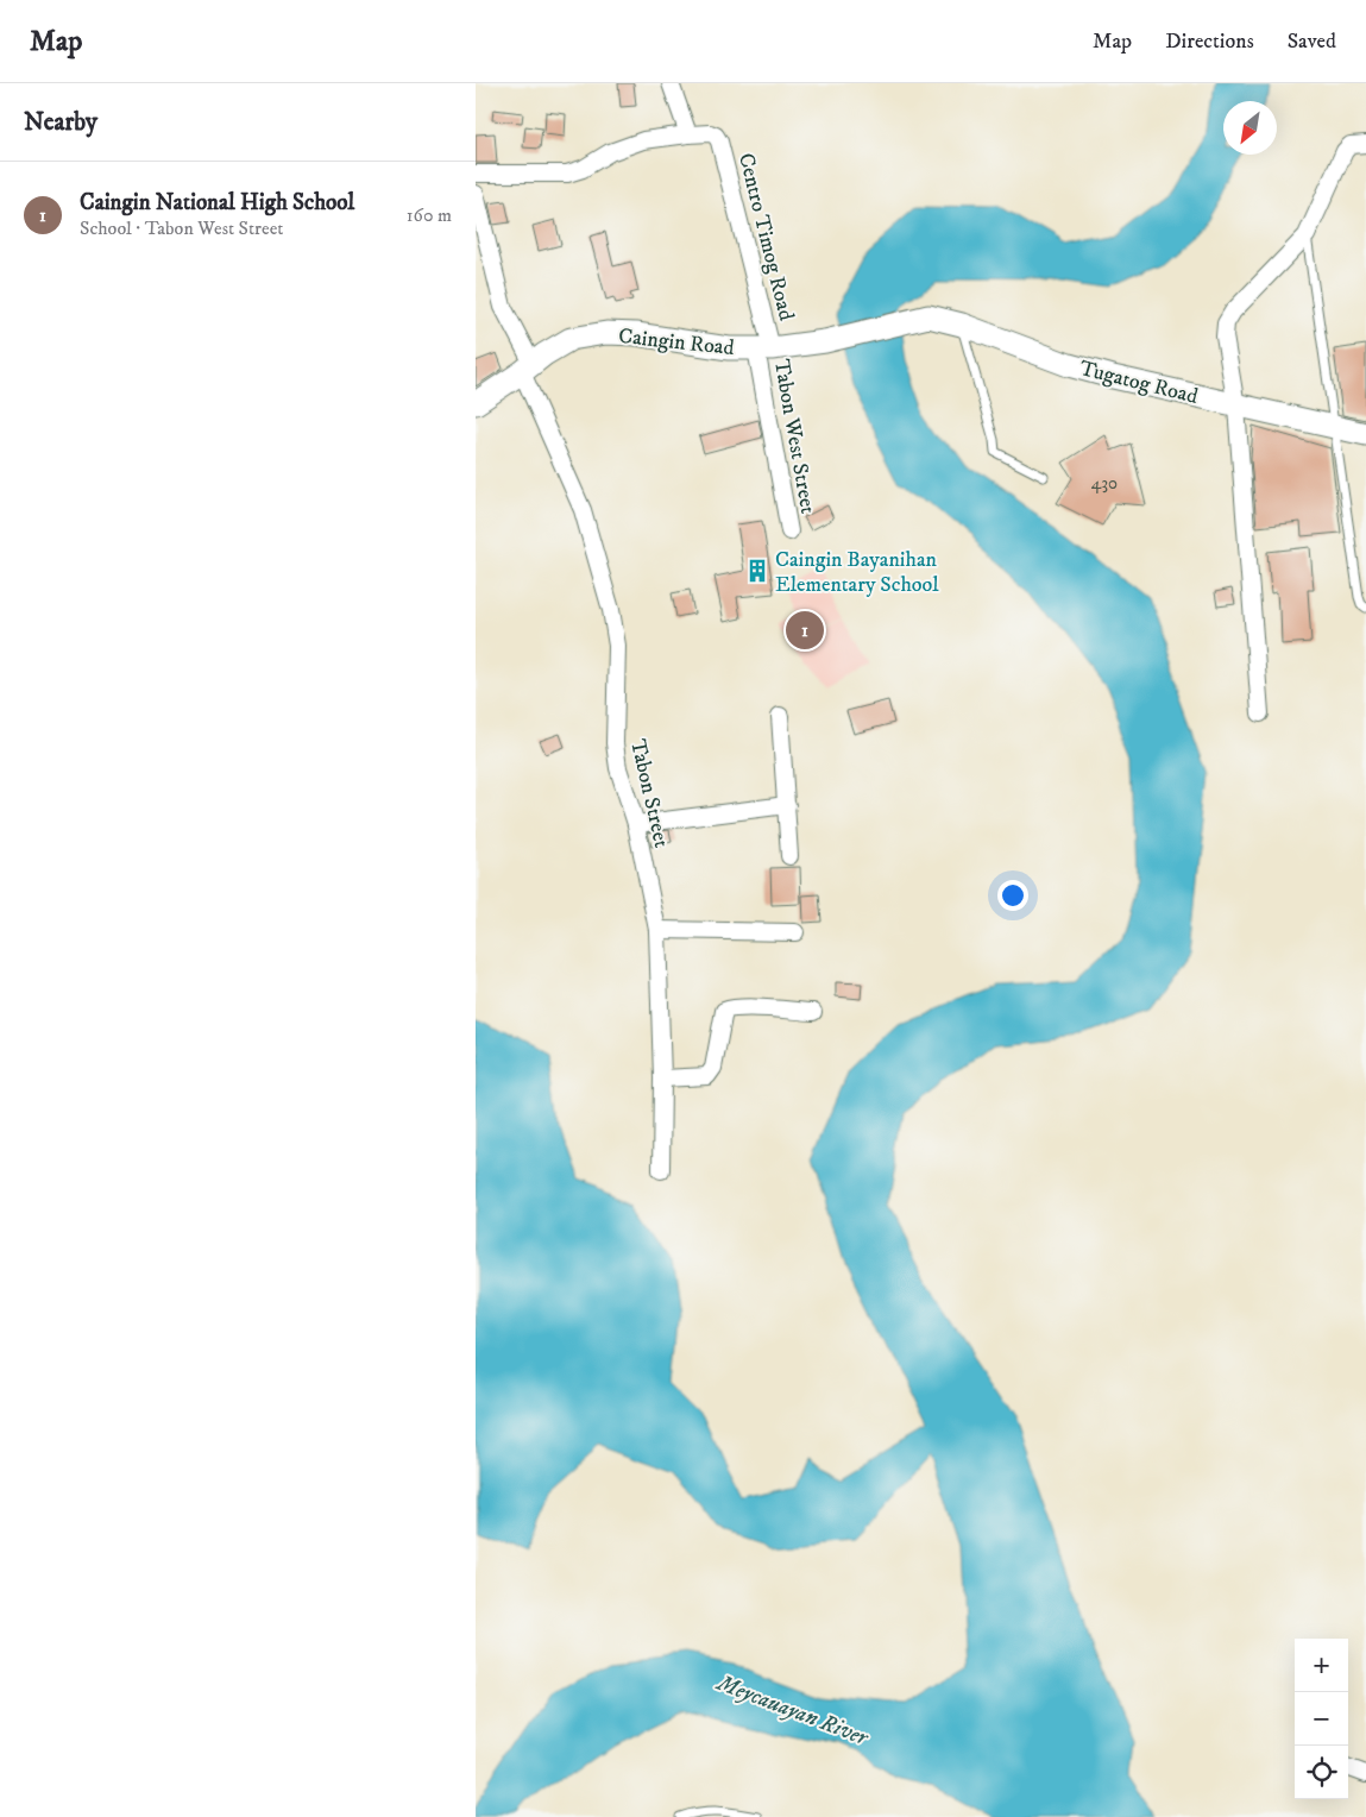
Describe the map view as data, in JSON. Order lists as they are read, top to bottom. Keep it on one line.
{"streets":{"street":["Centro Timog Road","Caingin Road","Tugatog Road","Tabon West Street","Tabon Street"]},"crossings":[["Centro Timog Road","Caingin Road"],["Centro Timog Road","Tabon West Street"],["Caingin Road","Tugatog Road"],["Caingin Road","Tabon West Street"],["Caingin Road","Tabon Street"]],"water":["Meycauayan River"],"places":{"building":["Caingin Bayanihan Elementary School"]},"house_numbers":["430"],"north":"bottom left","page":{"header":"Map","nav":["Map","Directions","Saved"],"heading":"Nearby","list":[{"mark":"1","name":"Caingin National High School","note":"School · Tabon West Street","value":"160 m"}],"pins":"1","map_buttons":["+","−"]}}
